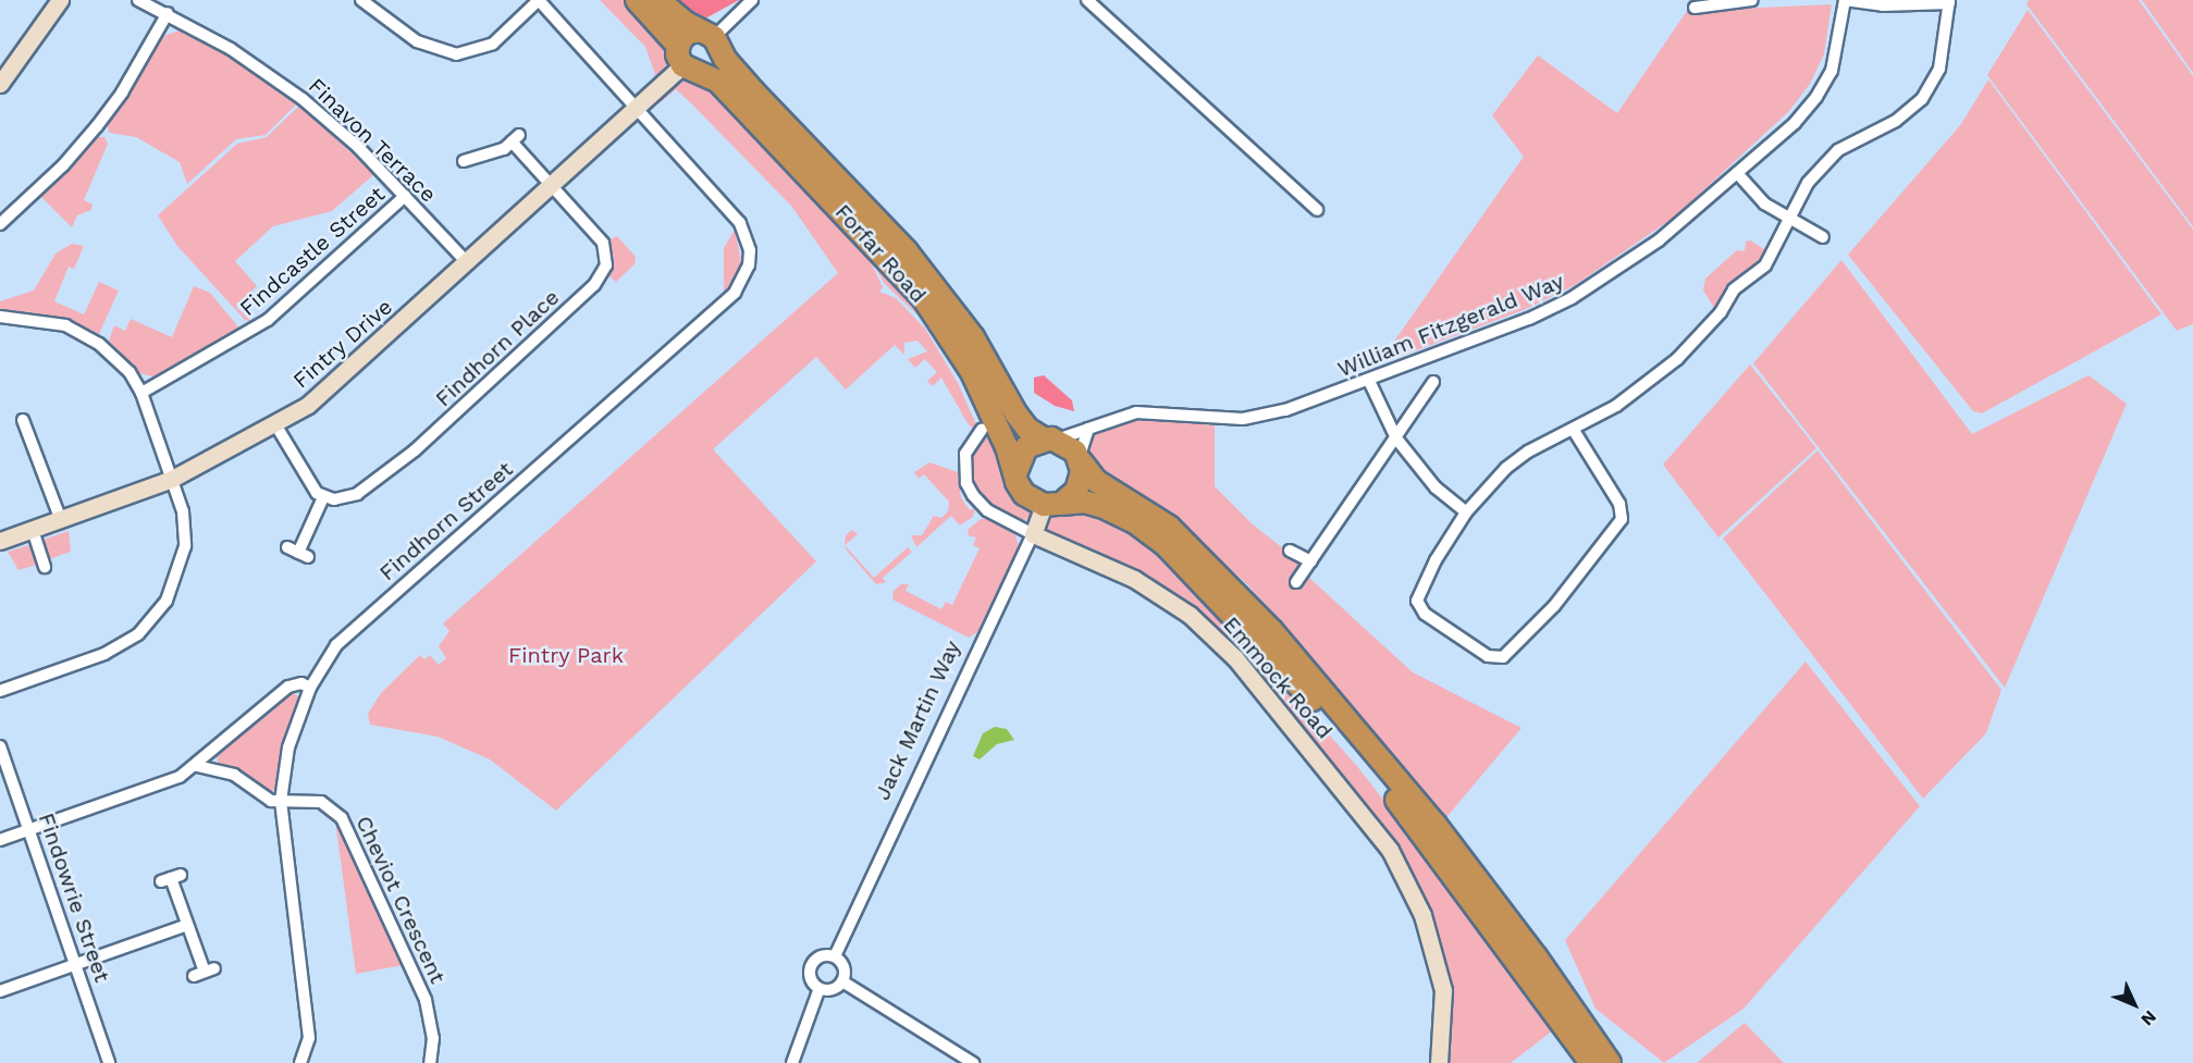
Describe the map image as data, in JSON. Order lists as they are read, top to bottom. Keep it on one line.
{"streets":{"highway":["Forfar Road"],"street":["Finavon Terrace","Findcastle Street","William Fitzgerald Way","Fintry Drive","Findhorn Place","Findhorn Street","Emmock Road","Jack Martin Way","Findowrie Street","Cheviot Crescent"]},"crossings":[["Finavon Terrace","Findcastle Street"],["Finavon Terrace","Fintry Drive"],["Forfar Road","William Fitzgerald Way"],["Forfar Road","Fintry Drive"],["Forfar Road","Jack Martin Way"],["William Fitzgerald Way","Jack Martin Way"],["Fintry Drive","Findhorn Place"],["Fintry Drive","Findhorn Street"],["Findhorn Street","Cheviot Crescent"],["Emmock Road","Jack Martin Way"]],"parks":["Fintry Park"],"north":"bottom right"}
